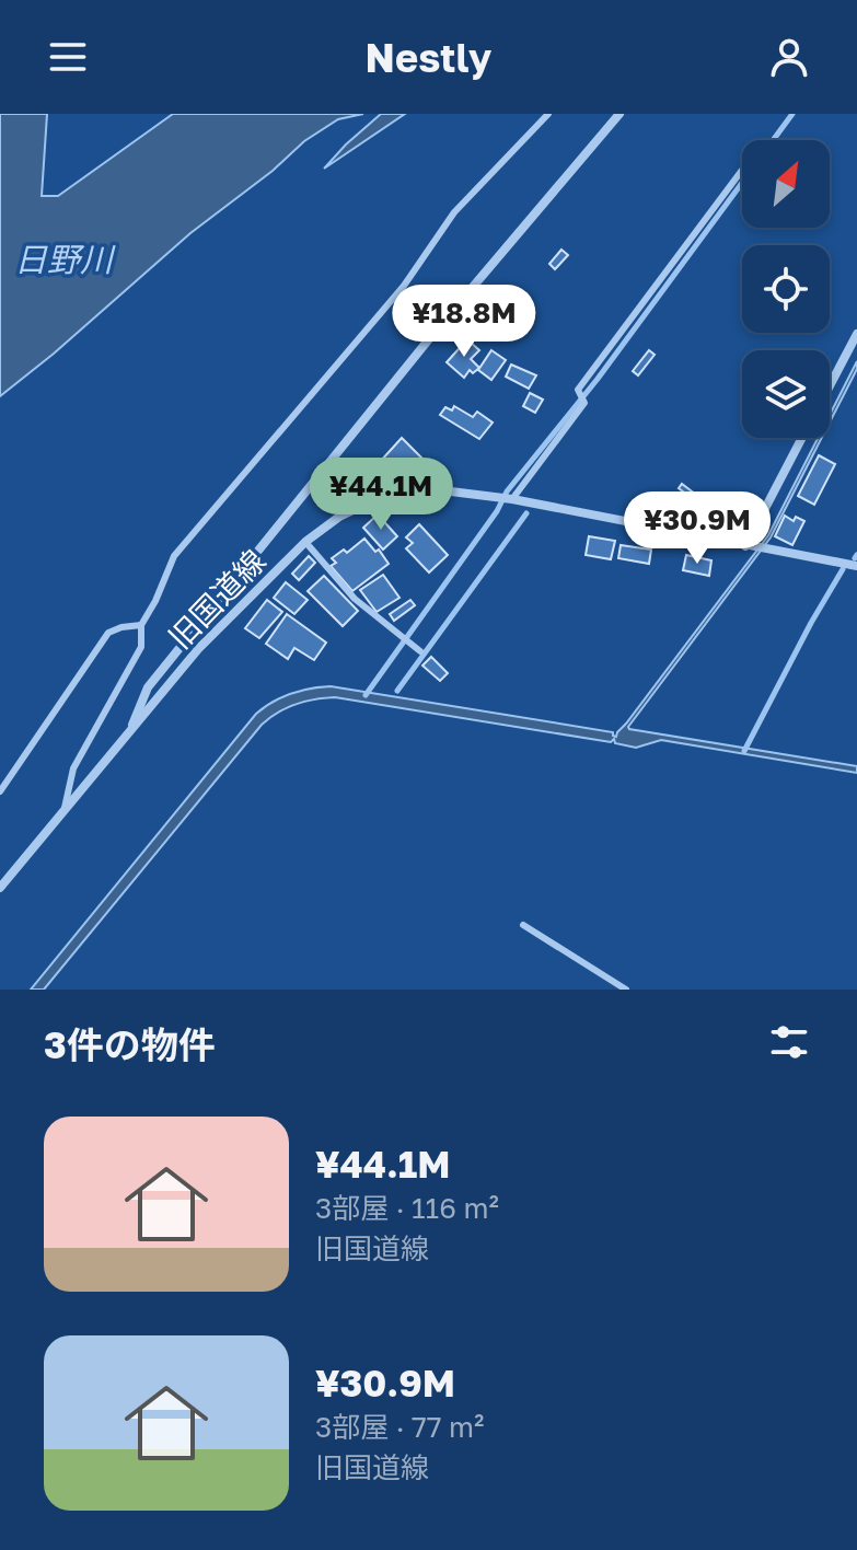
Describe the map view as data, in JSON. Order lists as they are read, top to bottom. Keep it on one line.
{"streets":{"street":["旧国道線"]},"water":["日野川"],"north":"top right","page":{"header":"Nestly","price":["¥18.8M","¥44.1M","¥30.9M"],"heading":"3件の物件","list":[{"name":"¥44.1M","note":"3部屋 · 116 m² · 旧国道線"},{"name":"¥30.9M","note":"3部屋 · 77 m² · 旧国道線"}]}}
